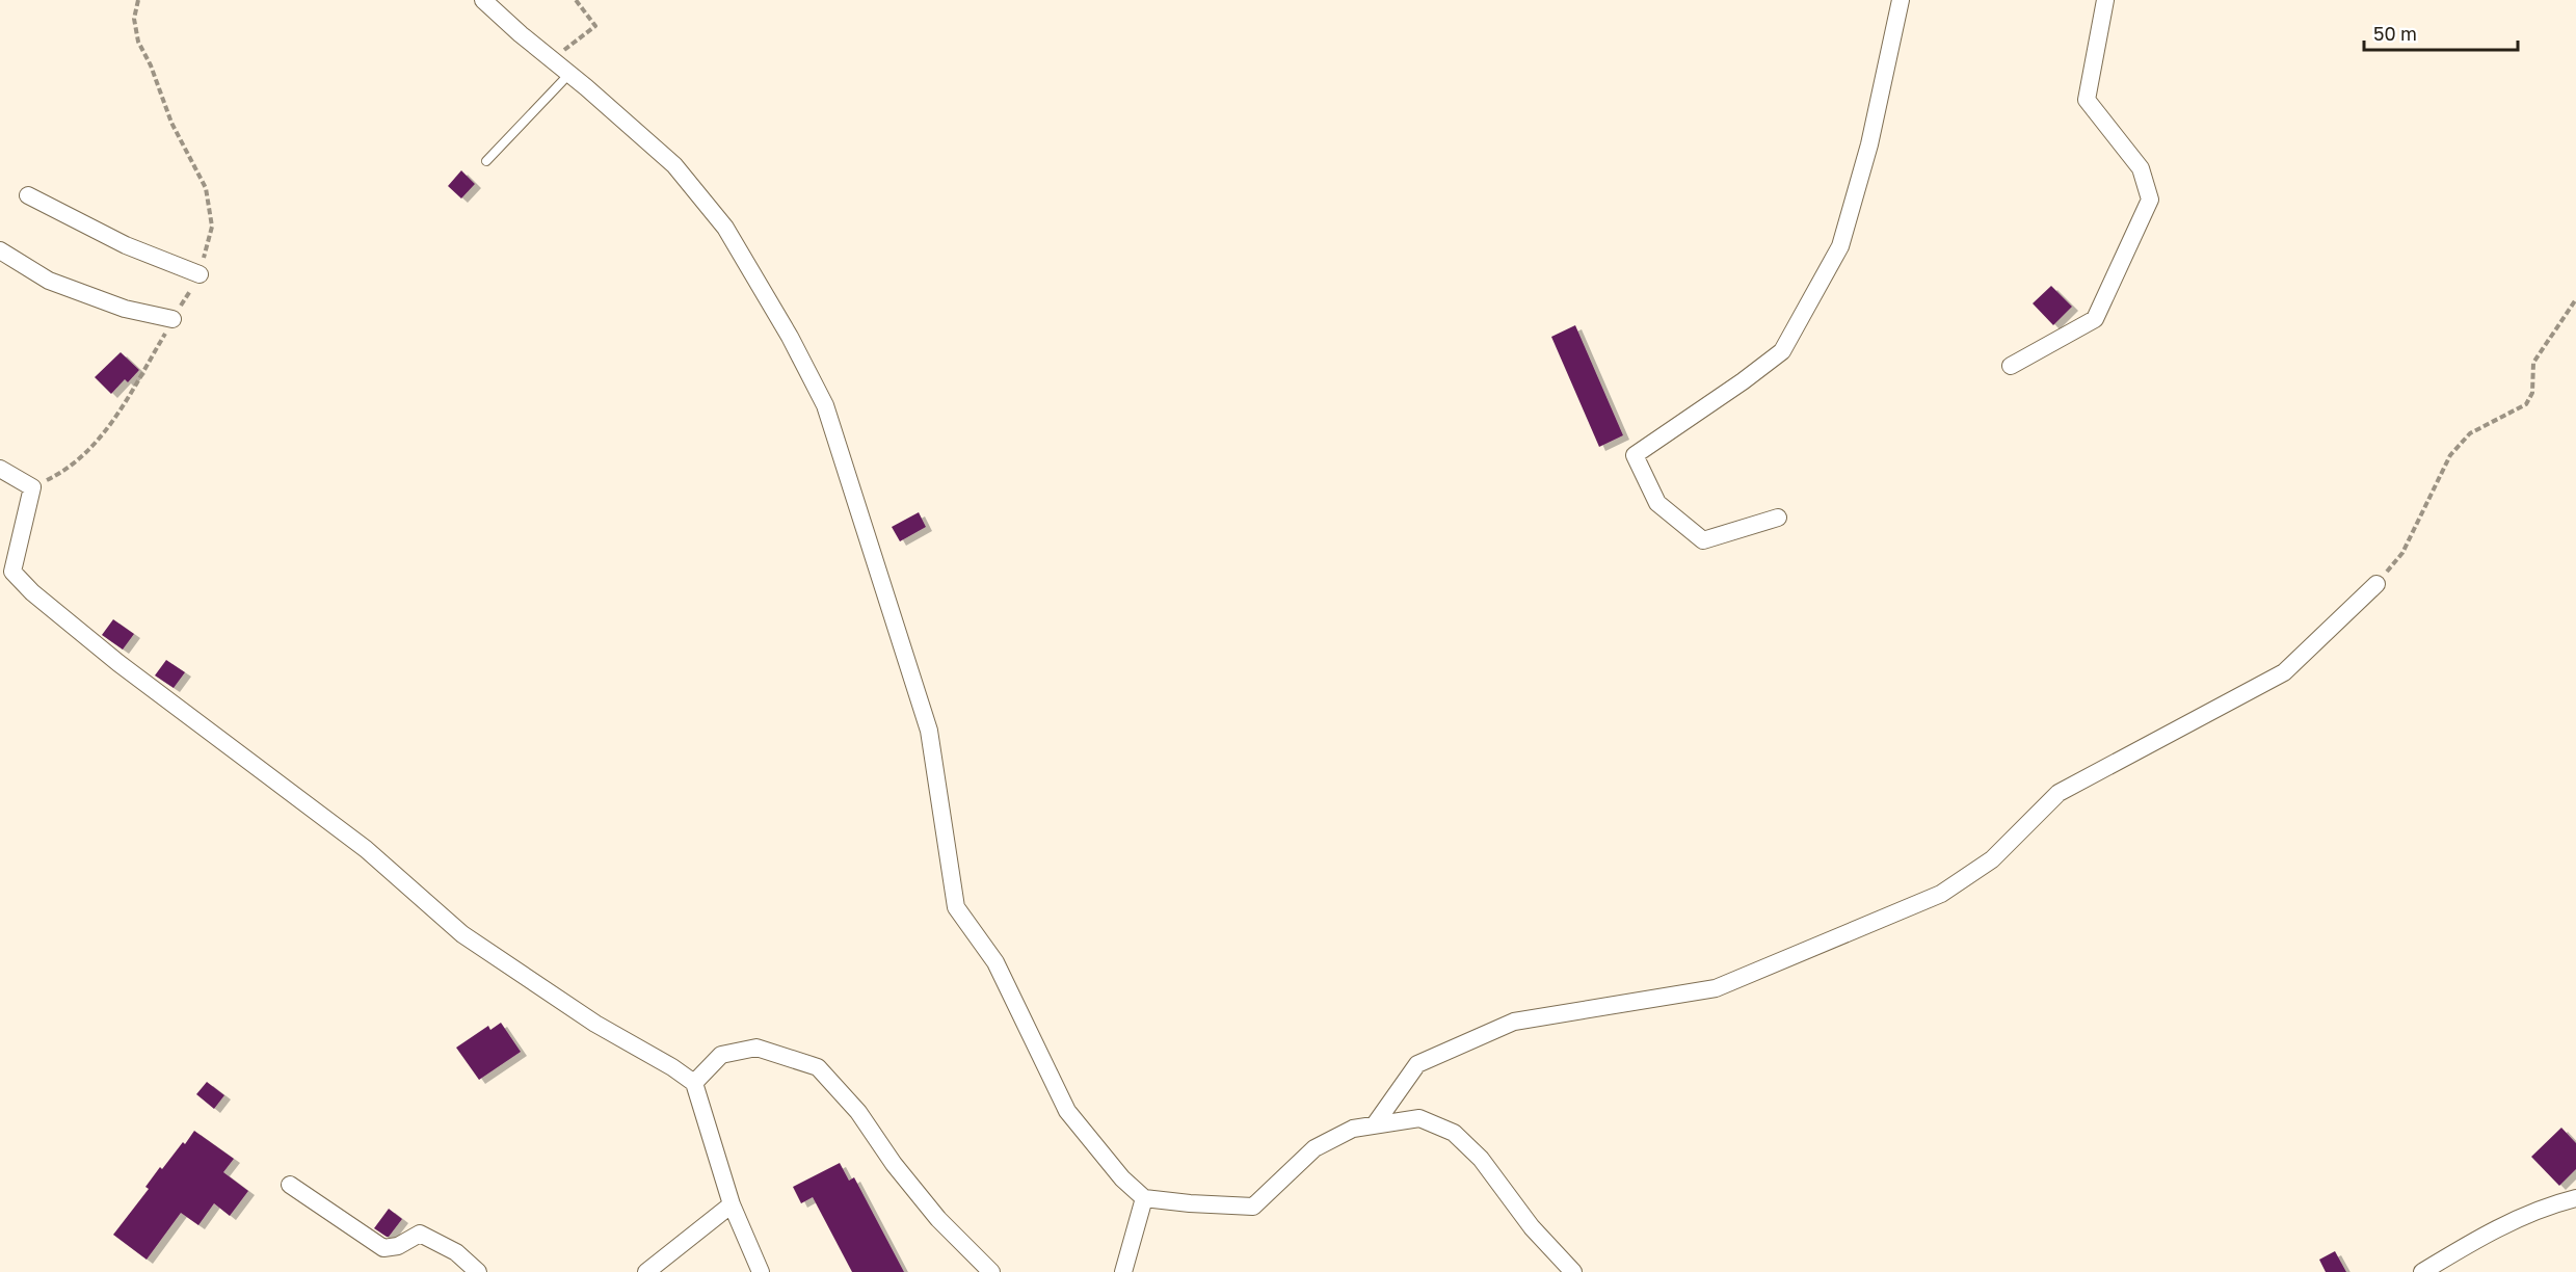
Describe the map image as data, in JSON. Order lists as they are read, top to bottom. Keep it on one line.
{"scale_bar":"50 m"}
